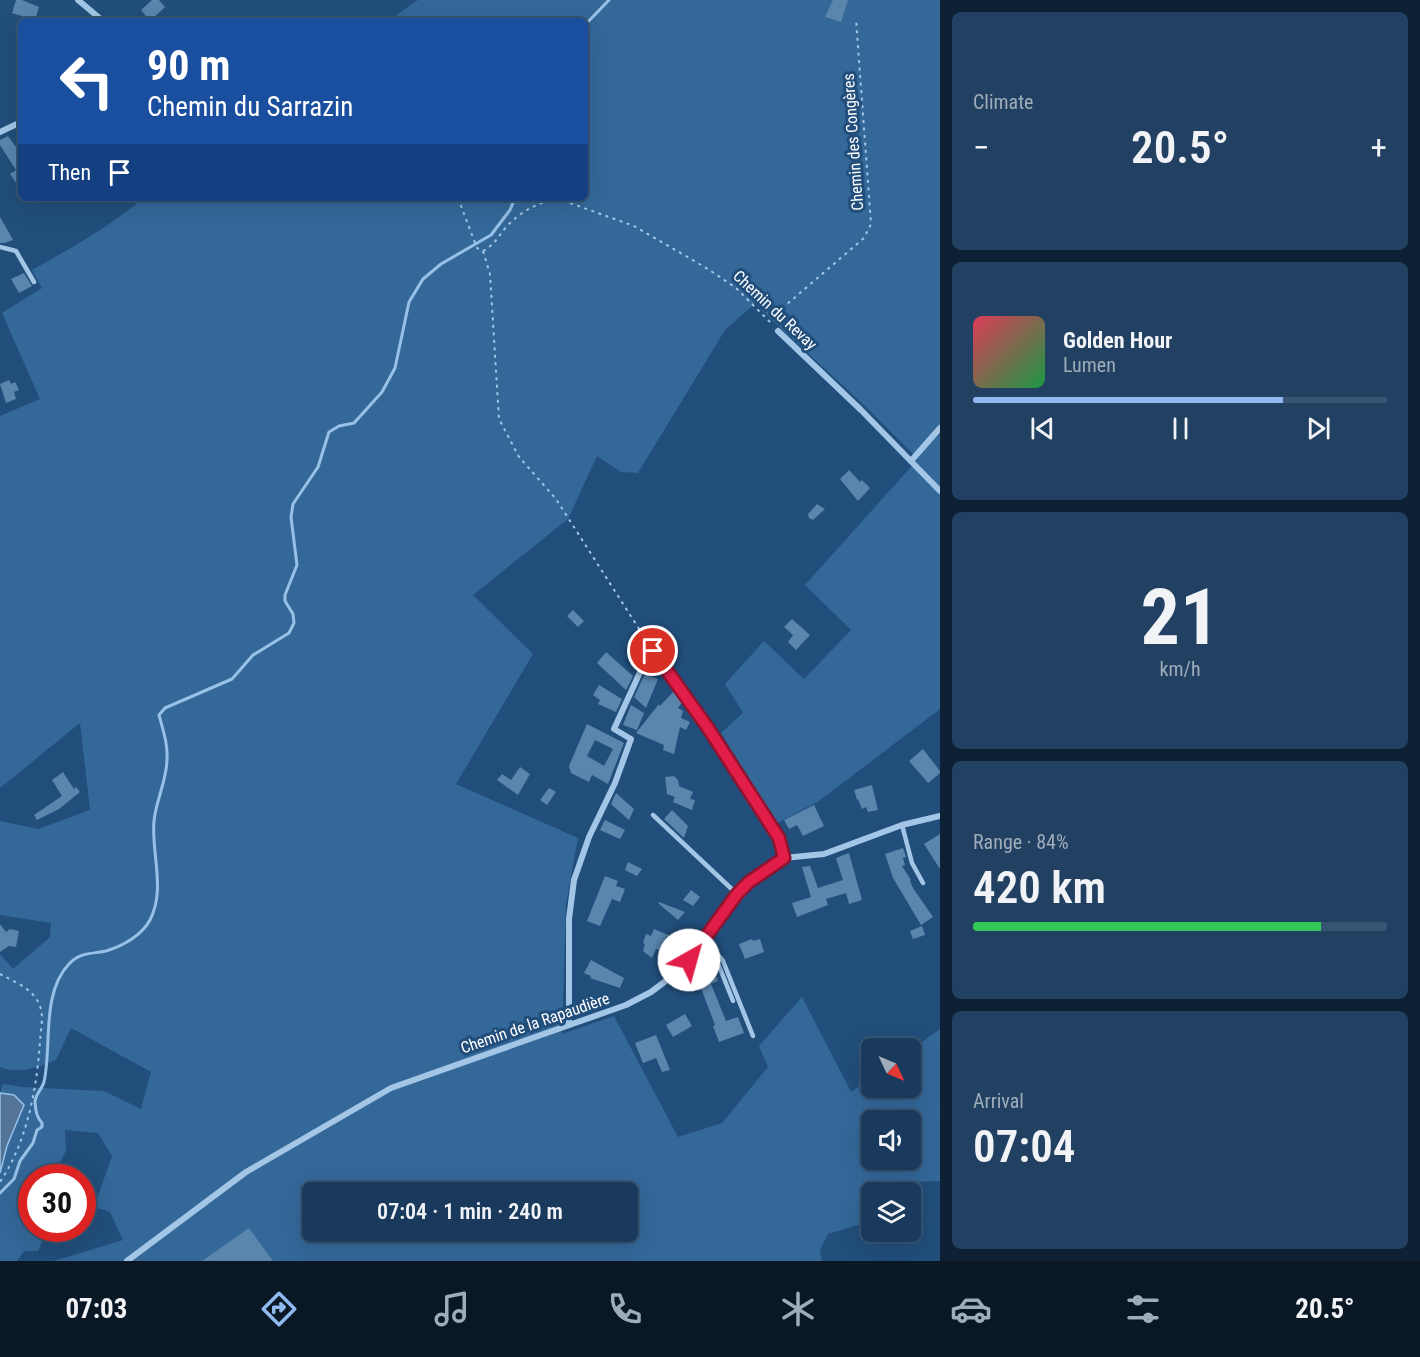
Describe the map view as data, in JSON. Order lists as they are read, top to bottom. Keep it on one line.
{"streets":{"street":["Chemin du Revay","Chemin de la Rapaudière"],"path":["Chemin des Congères"]},"crossings":[["Chemin des Congères","Chemin du Revay"]],"north":"bottom right","page":{"tile":["Climate",["21","km/h"],["Range · 84%","420 km"],["Arrival","07:04"]],"turn":["90 m","Chemin du Sarrazin"],"heat":["−","20.5°","+"],"then":"Then","song":["Golden Hour","Lumen"],"limit":"30","trip":"07:04 · 1 min · 240 m","tabs":["07:03","20.5°"]}}
